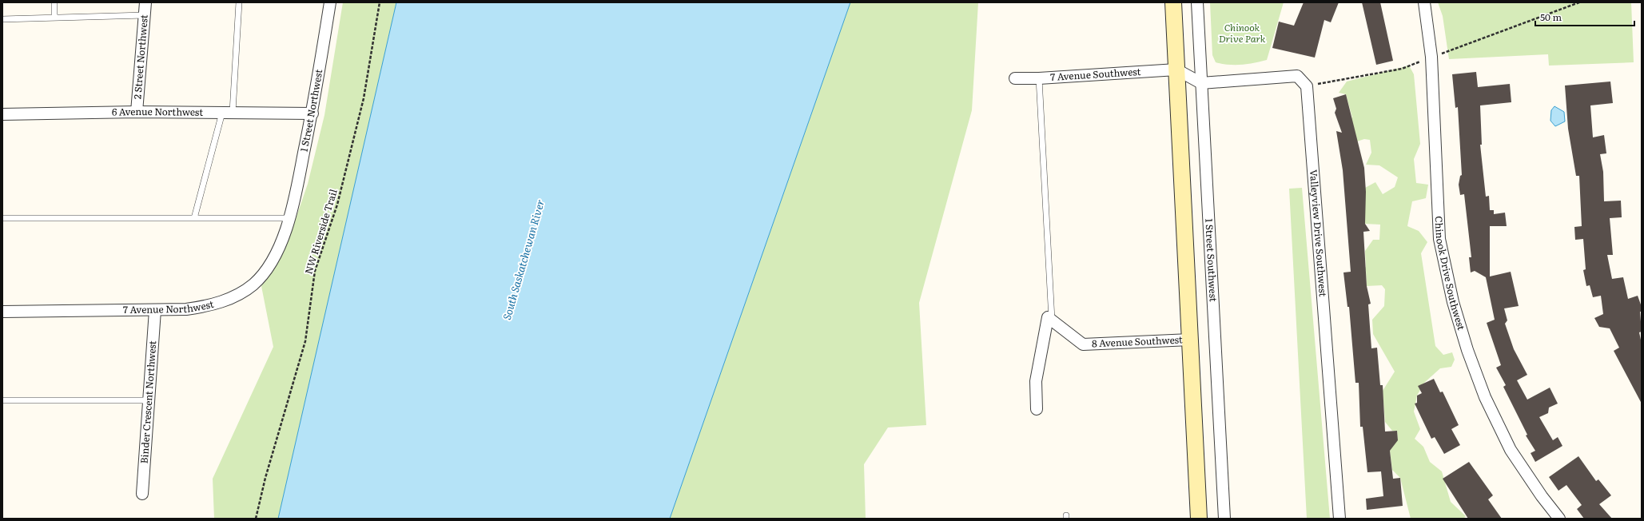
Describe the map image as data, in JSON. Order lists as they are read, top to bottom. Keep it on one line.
{"streets":{"street":["2 Street Northwest","7 Avenue Southwest","1 Street Northwest","6 Avenue Northwest","Valleyview Drive Southwest","1 Street Southwest","Chinook Drive Southwest","7 Avenue Northwest","8 Avenue Southwest","Binder Crescent Northwest"],"path":["NW Riverside Trail"]},"crossings":[["2 Street Northwest","6 Avenue Northwest"],["1 Street Northwest","6 Avenue Northwest"],["1 Street Northwest","7 Avenue Northwest"],["7 Avenue Northwest","Binder Crescent Northwest"]],"water":["South Saskatchewan River"],"parks":["Chinook Drive Park"],"scale_bar":"50 m"}
